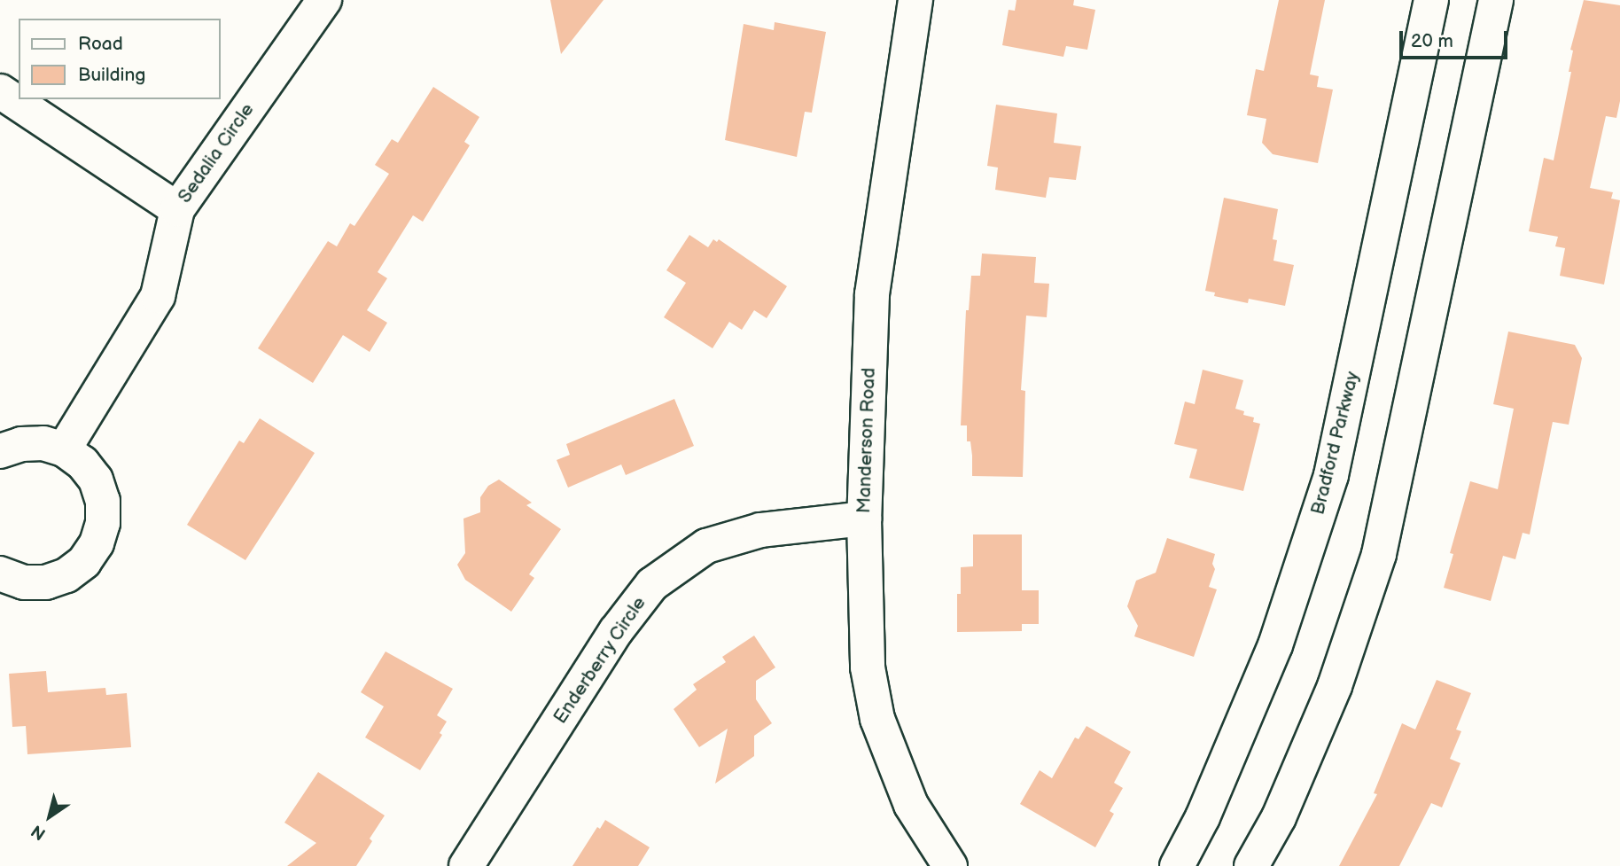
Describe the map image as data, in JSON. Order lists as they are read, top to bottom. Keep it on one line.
{"streets":{"street":["Sedalia Circle","Manderson Road","Bradford Parkway","Enderberry Circle"]},"crossings":[["Manderson Road","Enderberry Circle"]],"legend":["Road","Building"],"scale_bar":"20 m","north":"bottom left"}
